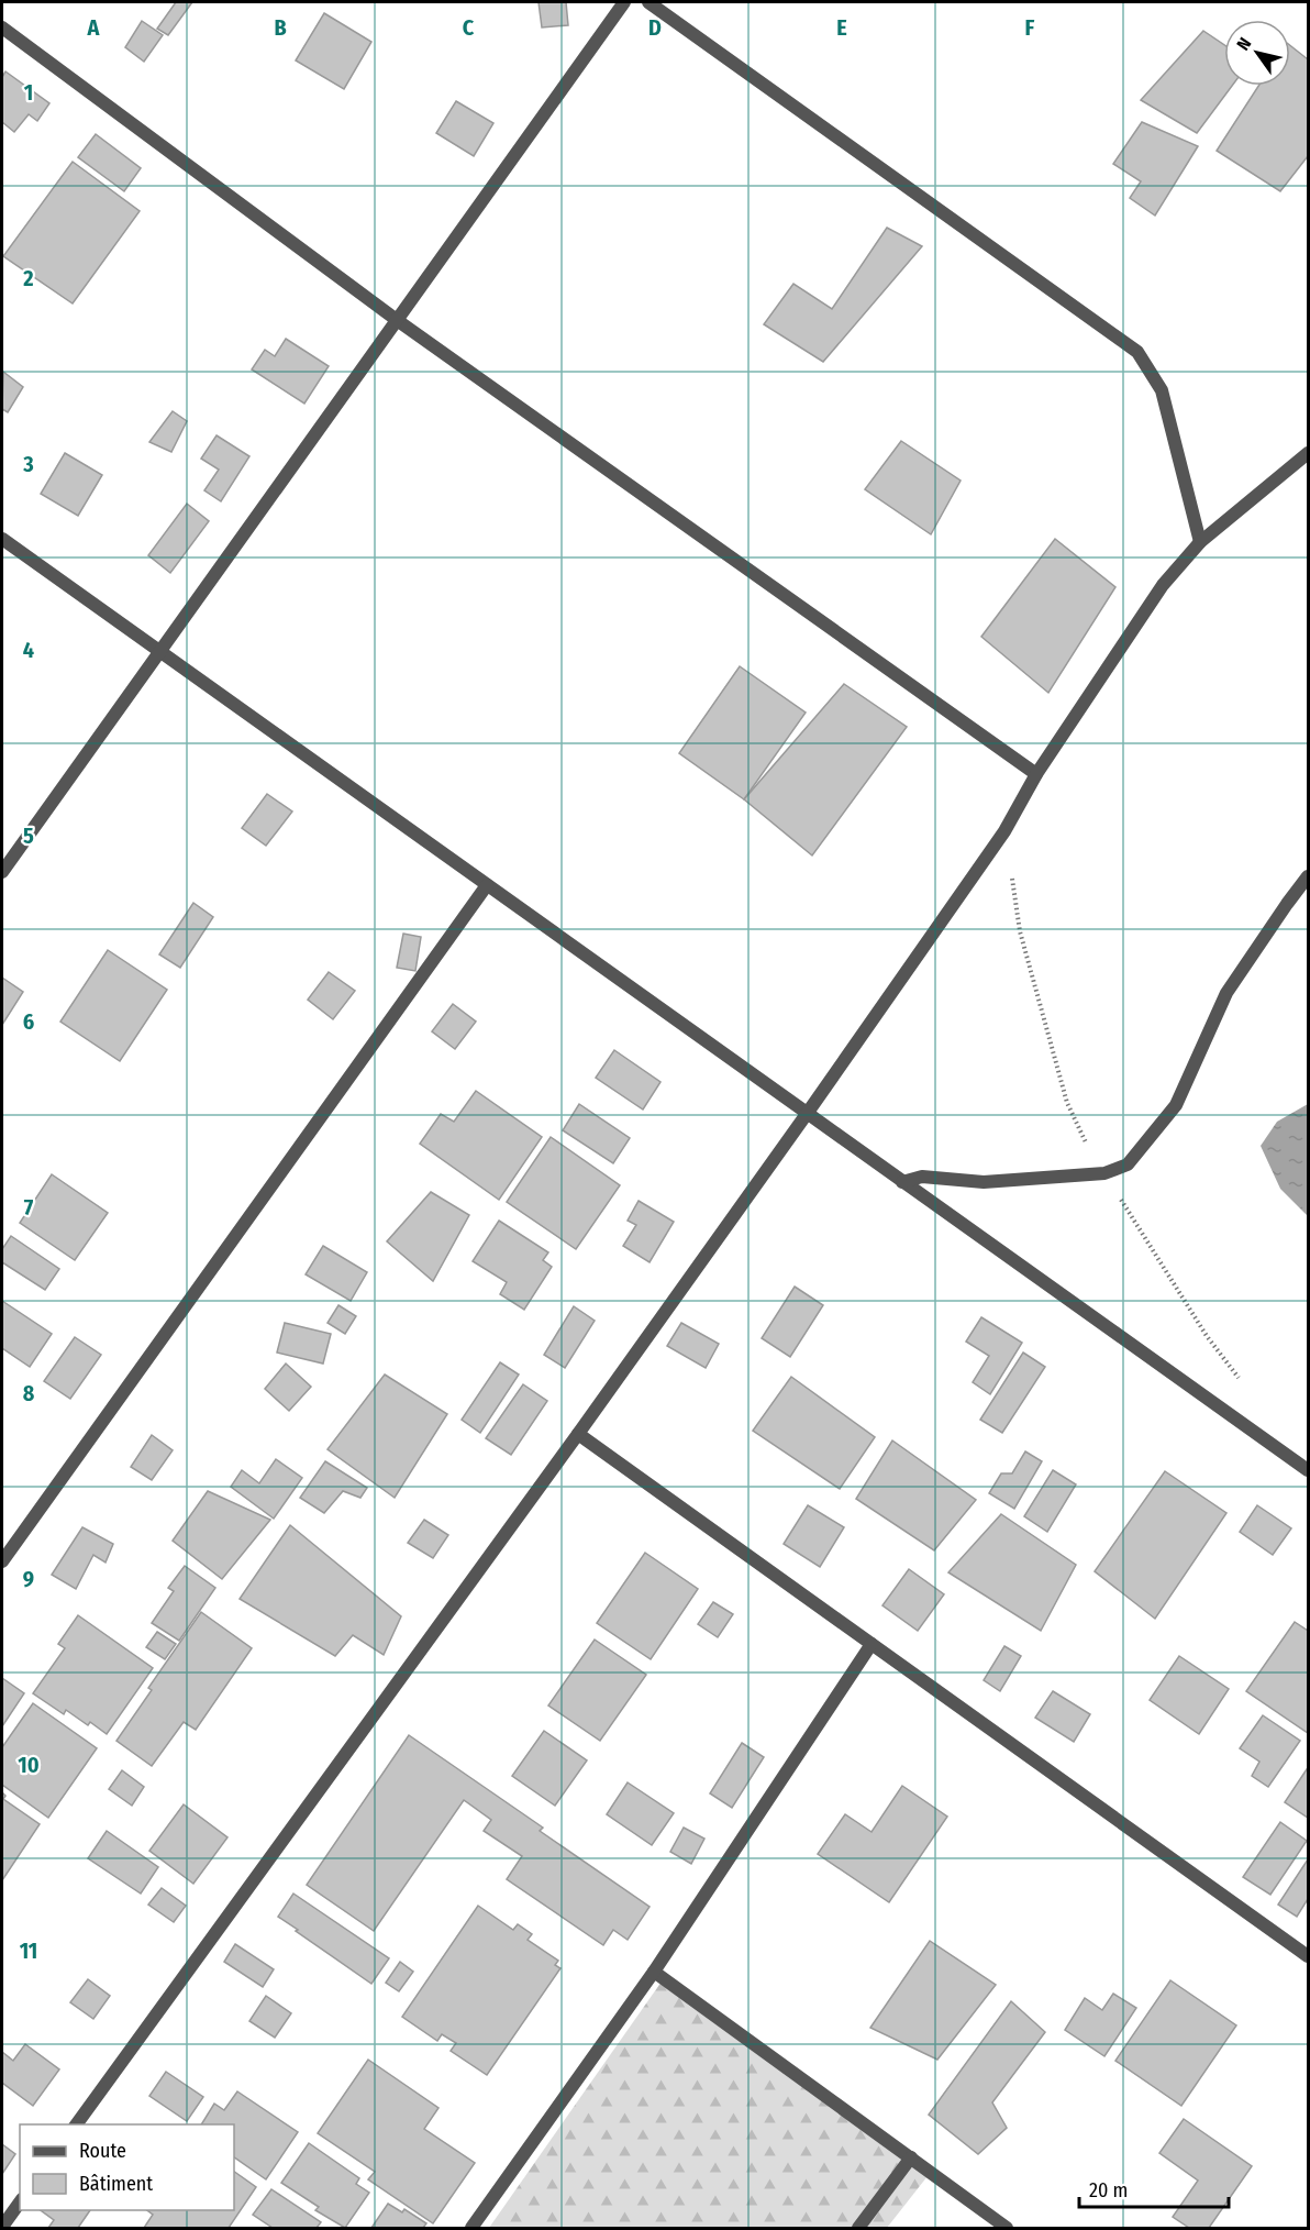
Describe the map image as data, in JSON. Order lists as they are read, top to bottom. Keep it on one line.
{"legend":["Route","Bâtiment"],"scale_bar":"20 m","north":"top left","grid":{"columns":["A","B","C","D","E","F"],"rows":["1","2","3","4","5","6","7","8","9","10","11"]}}
